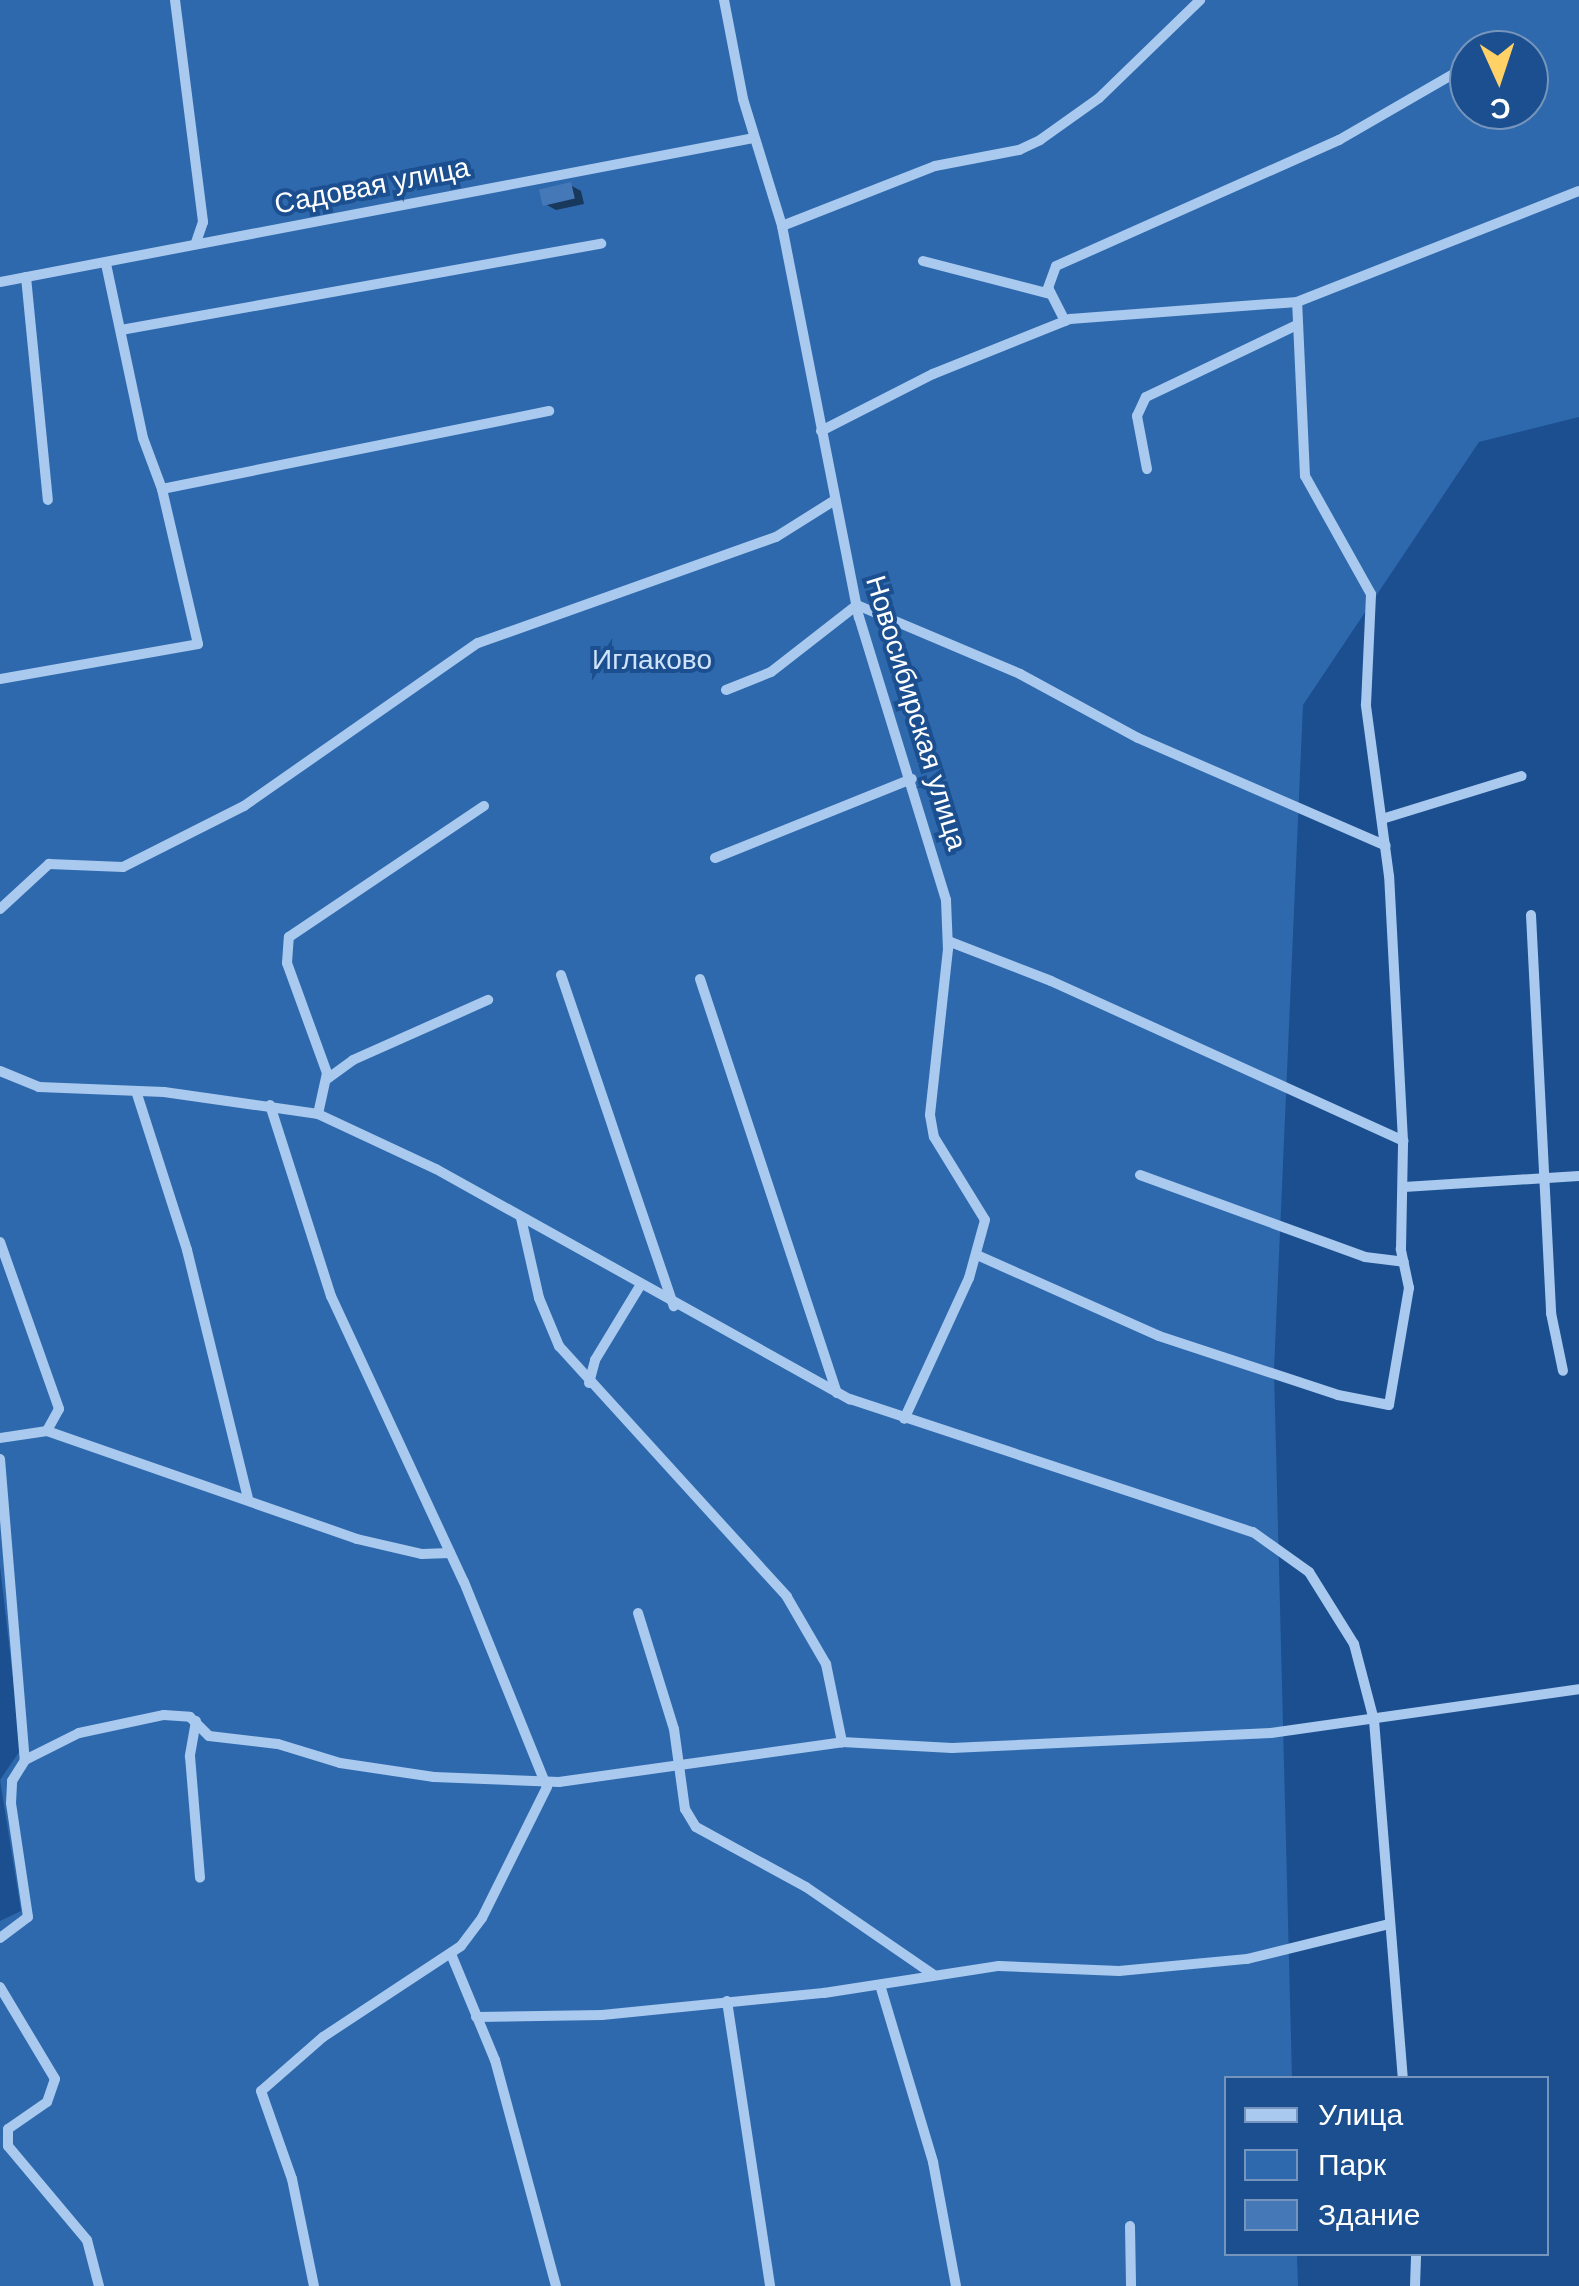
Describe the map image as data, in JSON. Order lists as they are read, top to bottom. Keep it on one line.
{"streets":{"street":["Садовая улица","Новосибирская улица"]},"crossings":[["Садовая улица","Новосибирская улица"]],"parks":["Иглаково"],"legend":["Улица","Парк","Здание"],"north":"bottom"}
